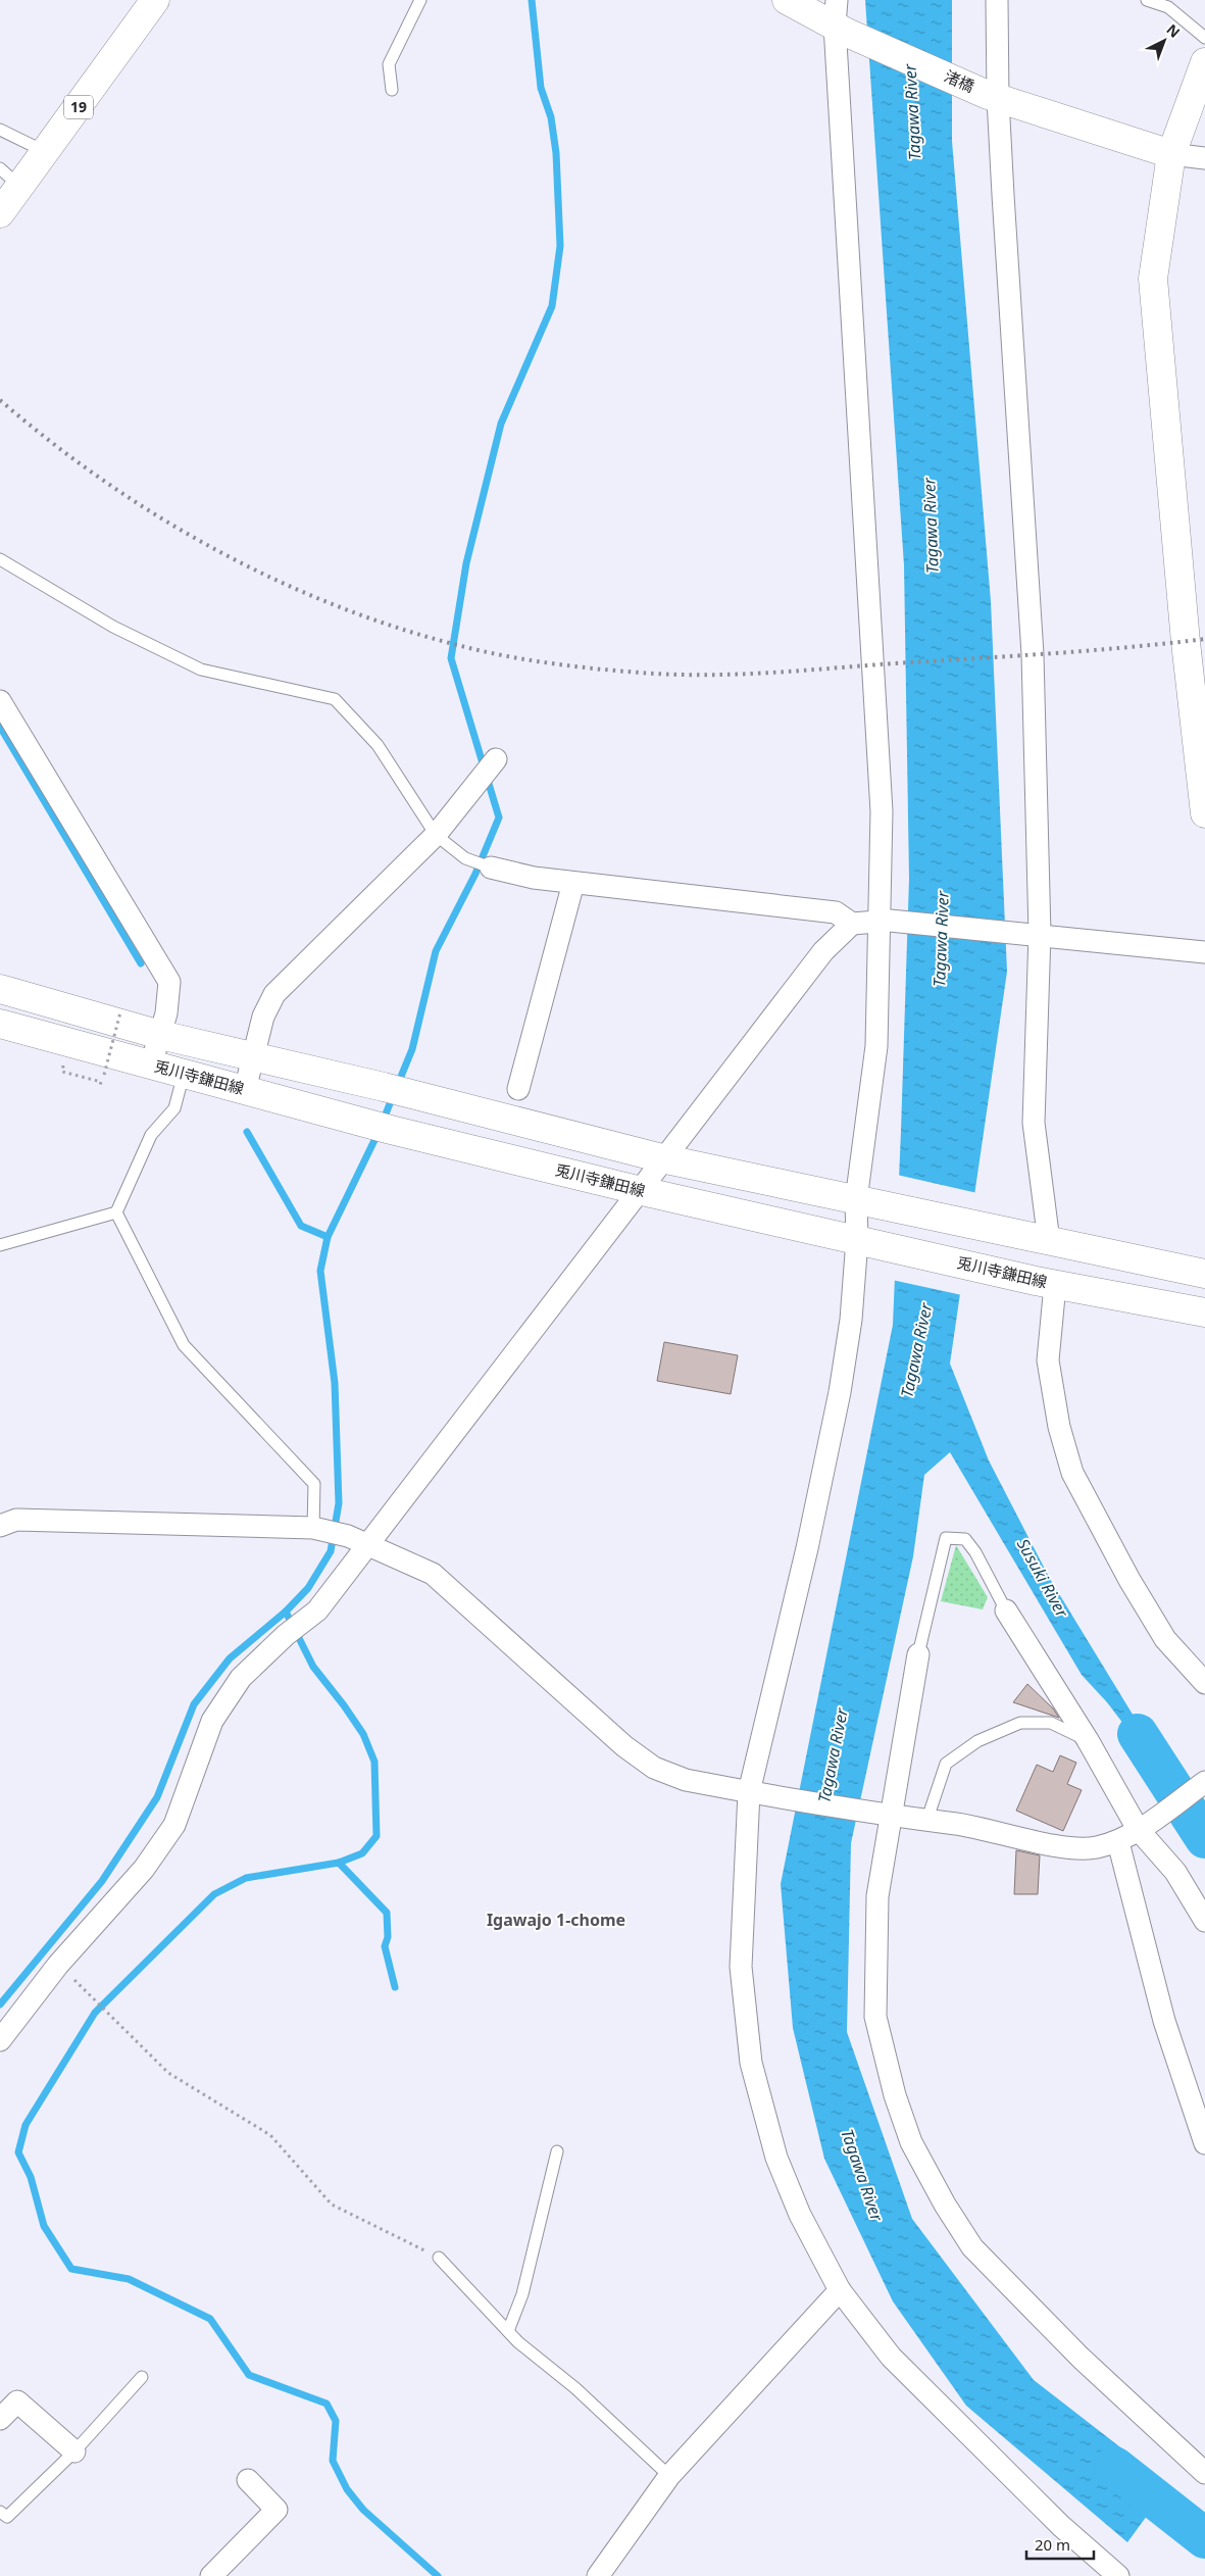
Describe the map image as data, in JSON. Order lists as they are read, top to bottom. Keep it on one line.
{"streets":{"main road":["渚橋","19","兎川寺鎌田線"]},"districts":["Igawajo 1-chome"],"water":["Tagawa River","Susuki River"],"scale_bar":"20 m","north":"top right"}
